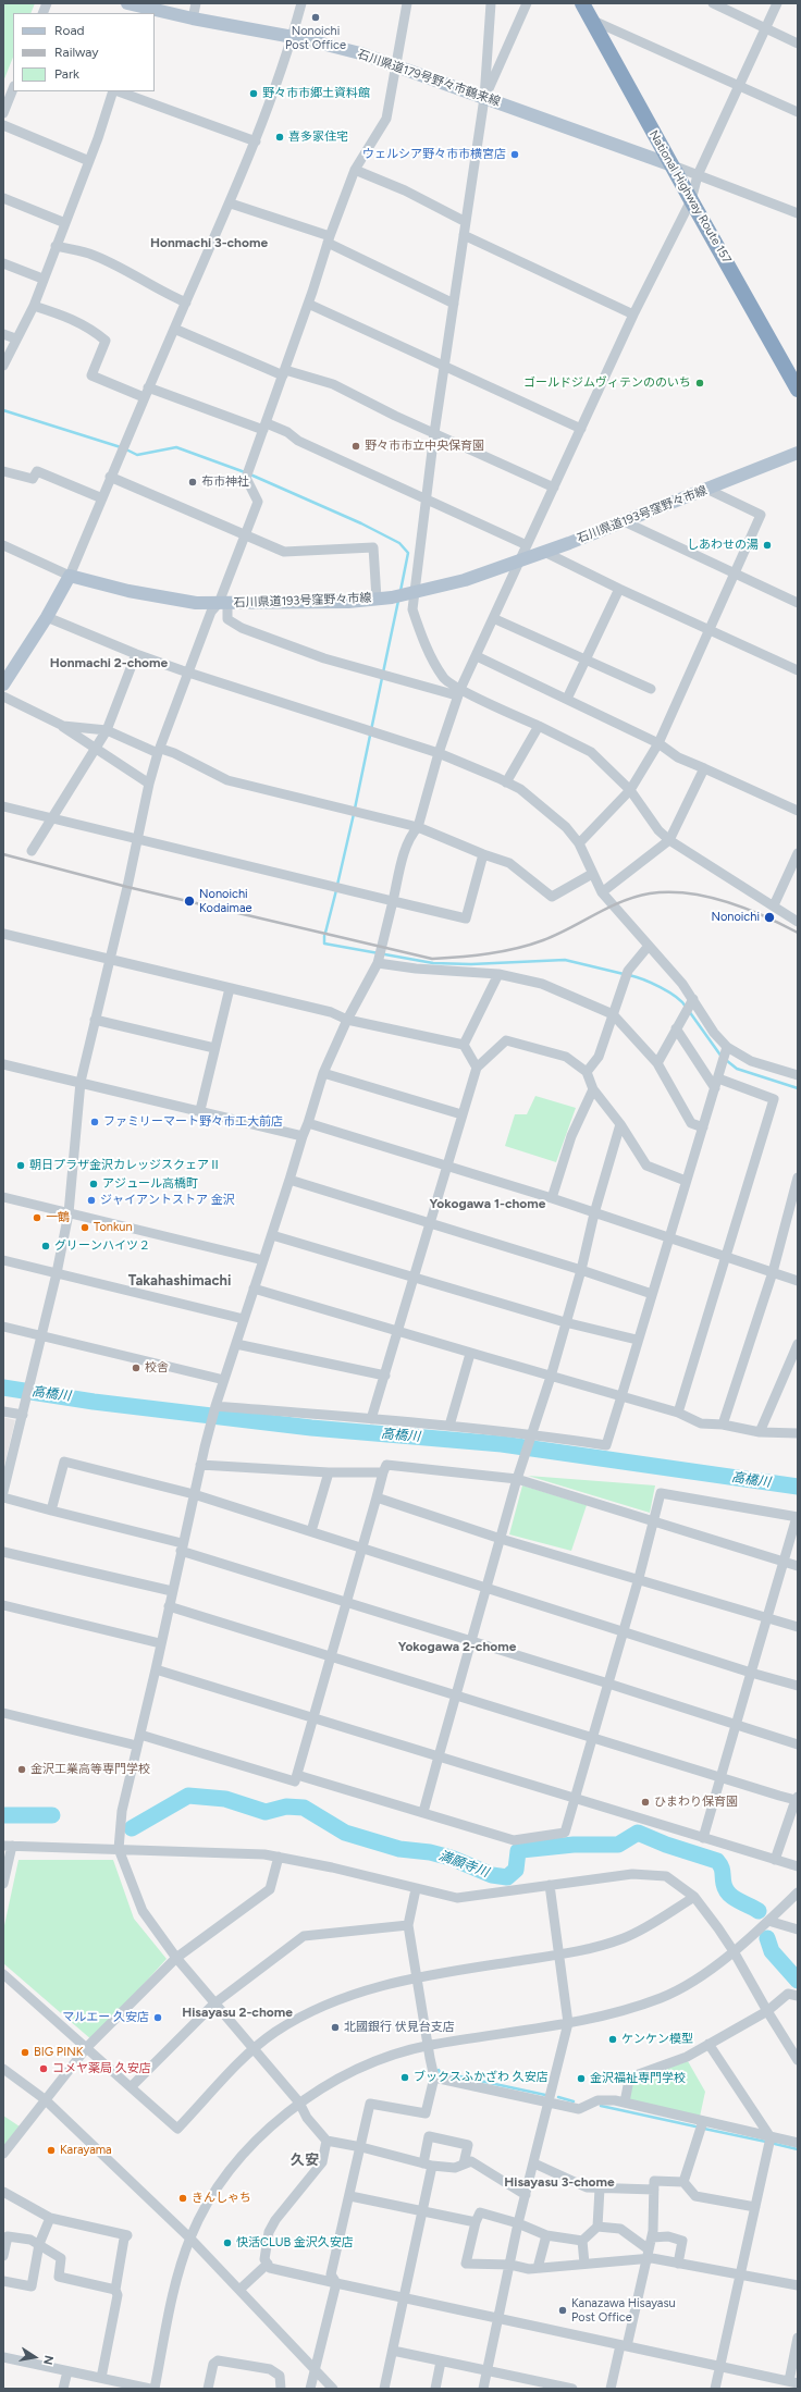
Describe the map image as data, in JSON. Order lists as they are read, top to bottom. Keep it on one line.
{"streets":{"highway":["National Highway Route 157"],"main road":["石川県道179号野々市鶴来線","石川県道193号窪野々市線"]},"crossings":[["石川県道179号野々市鶴来線","National Highway Route 157"]],"districts":["Honmachi 3-chome","Honmachi 2-chome","Yokogawa 1-chome","Takahashimachi","Yokogawa 2-chome","Hisayasu 2-chome","久安","Hisayasu 3-chome"],"water":["高橋川","満願寺川"],"places":["Nonoichi Post Office","野々市市郷土資料館","喜多家住宅","ウェルシア野々市市横宮店","ゴールドジムヴィテンののいち","野々市市立中央保育園","布市神社","しあわせの湯","Nonoichi Kodaimae","Nonoichi","ファミリーマート野々市工大前店","朝日プラザ金沢カレッジスクェアⅡ","アジュール高橋町","ジャイアントストア 金沢","一鶴","Tonkun","グリーンハイツ２","校舎","金沢工業高等専門学校","ひまわり保育園","マルエー 久安店","北國銀行 伏見台支店","ケンケン模型","BIG PINK","コメヤ薬局 久安店","ブックスふかざわ 久安店","金沢福祉専門学校","Karayama","きんしゃち","快活CLUB 金沢久安店","Kanazawa Hisayasu Post Office"],"legend":["Road","Railway","Park"],"north":"right"}
